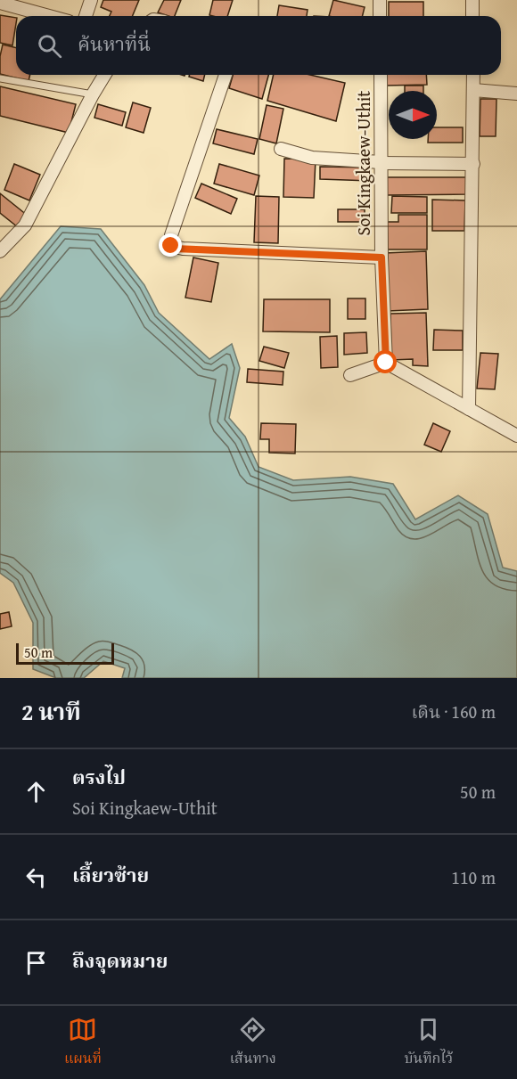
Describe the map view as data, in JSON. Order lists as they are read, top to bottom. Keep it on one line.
{"streets":{"street":["Soi Kingkaew-Uthit"]},"scale_bar":"50 m","north":"right","page":{"search":"ค้นหาที่นี่","scale":"50 m","heading":["2 นาที","เดิน · 160 m"],"list":[["ตรงไป","Soi Kingkaew-Uthit","50 m"],["เลี้ยวซ้าย","110 m"],"ถึงจุดหมาย"],"nav":["แผนที่","เส้นทาง","บันทึกไว้"]}}
